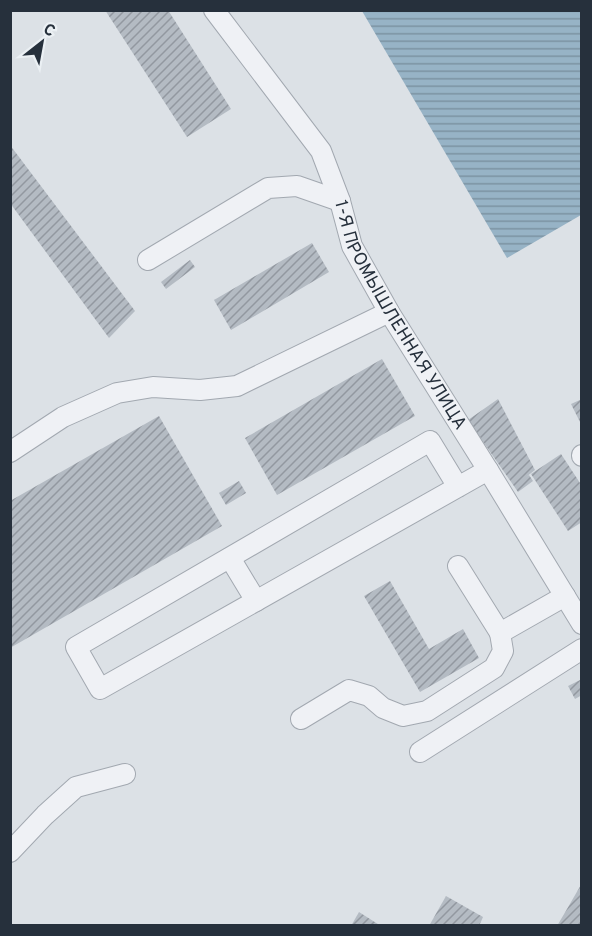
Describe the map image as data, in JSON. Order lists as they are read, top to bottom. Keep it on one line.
{"streets":{"street":["1-Я ПРОМЫШЛЕННАЯ УЛИЦА"]},"north":"top right"}
